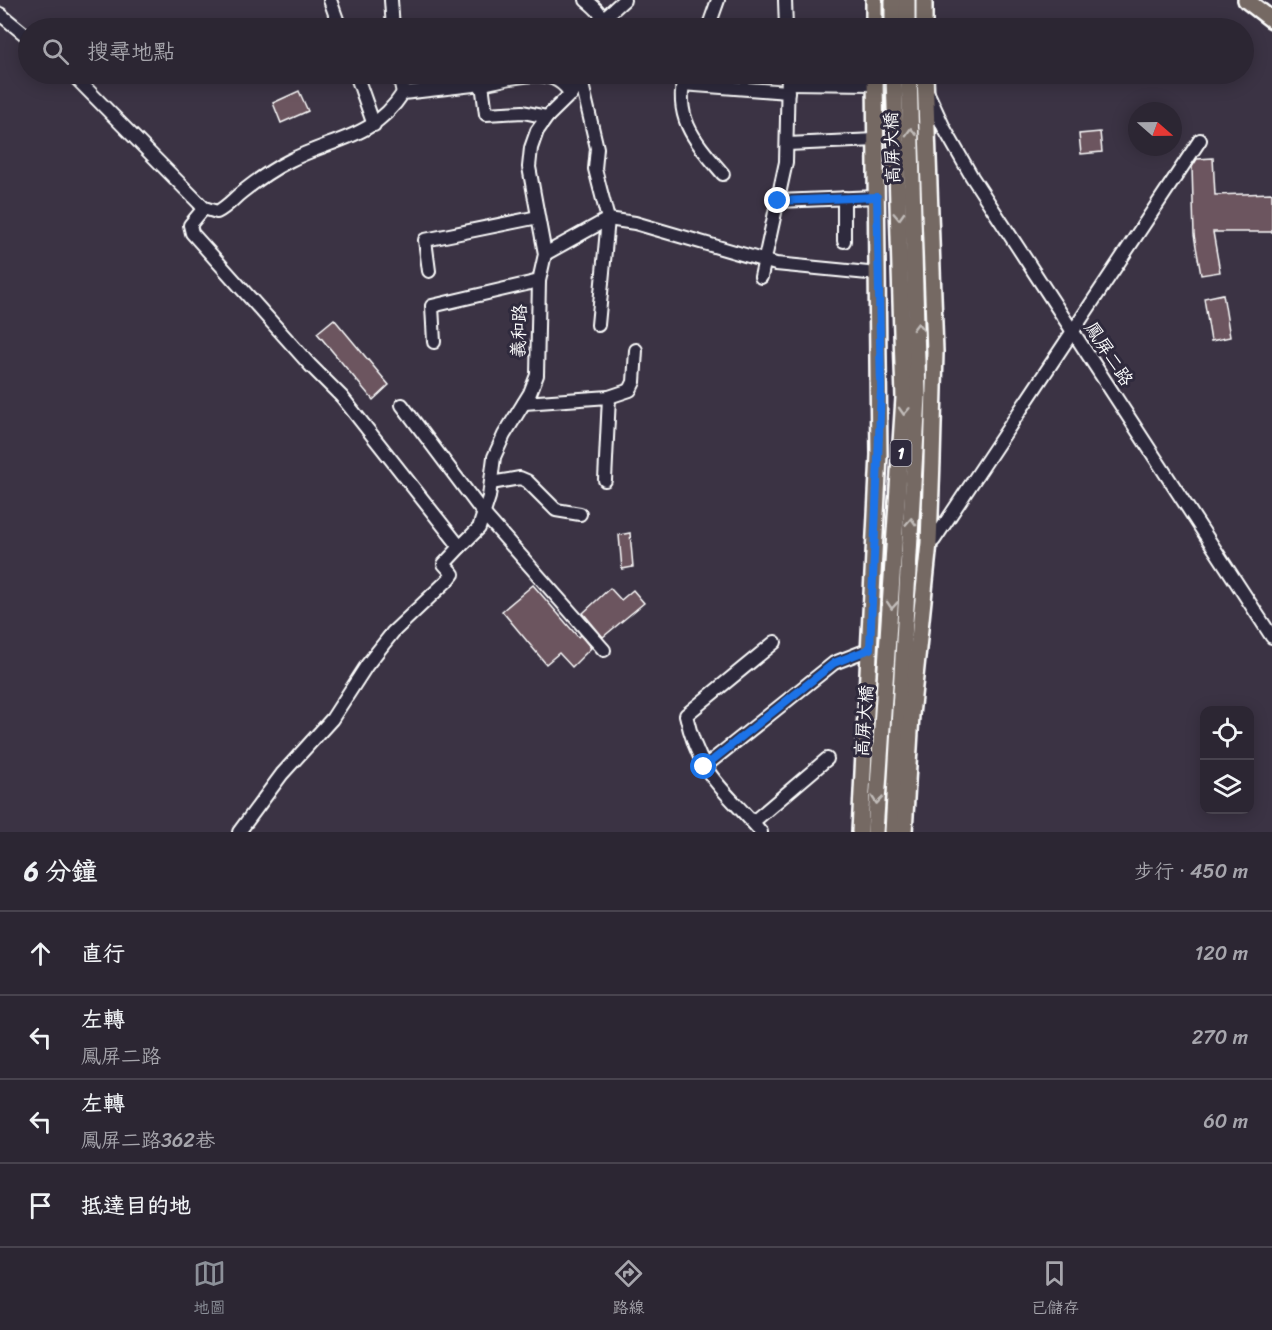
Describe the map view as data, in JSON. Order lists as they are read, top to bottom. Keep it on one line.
{"streets":{"main road":["高屏大橋","鳳屏二路","1"],"street":["義和路"]},"crossings":[["高屏大橋","1"]],"north":"right","page":{"search":"搜尋地點","heading":["6 分鐘","步行 · 450 m"],"list":[["直行","120 m"],["左轉","鳳屏二路","270 m"],["左轉","鳳屏二路362巷","60 m"],"抵達目的地"],"nav":["地圖","路線","已儲存"]}}
